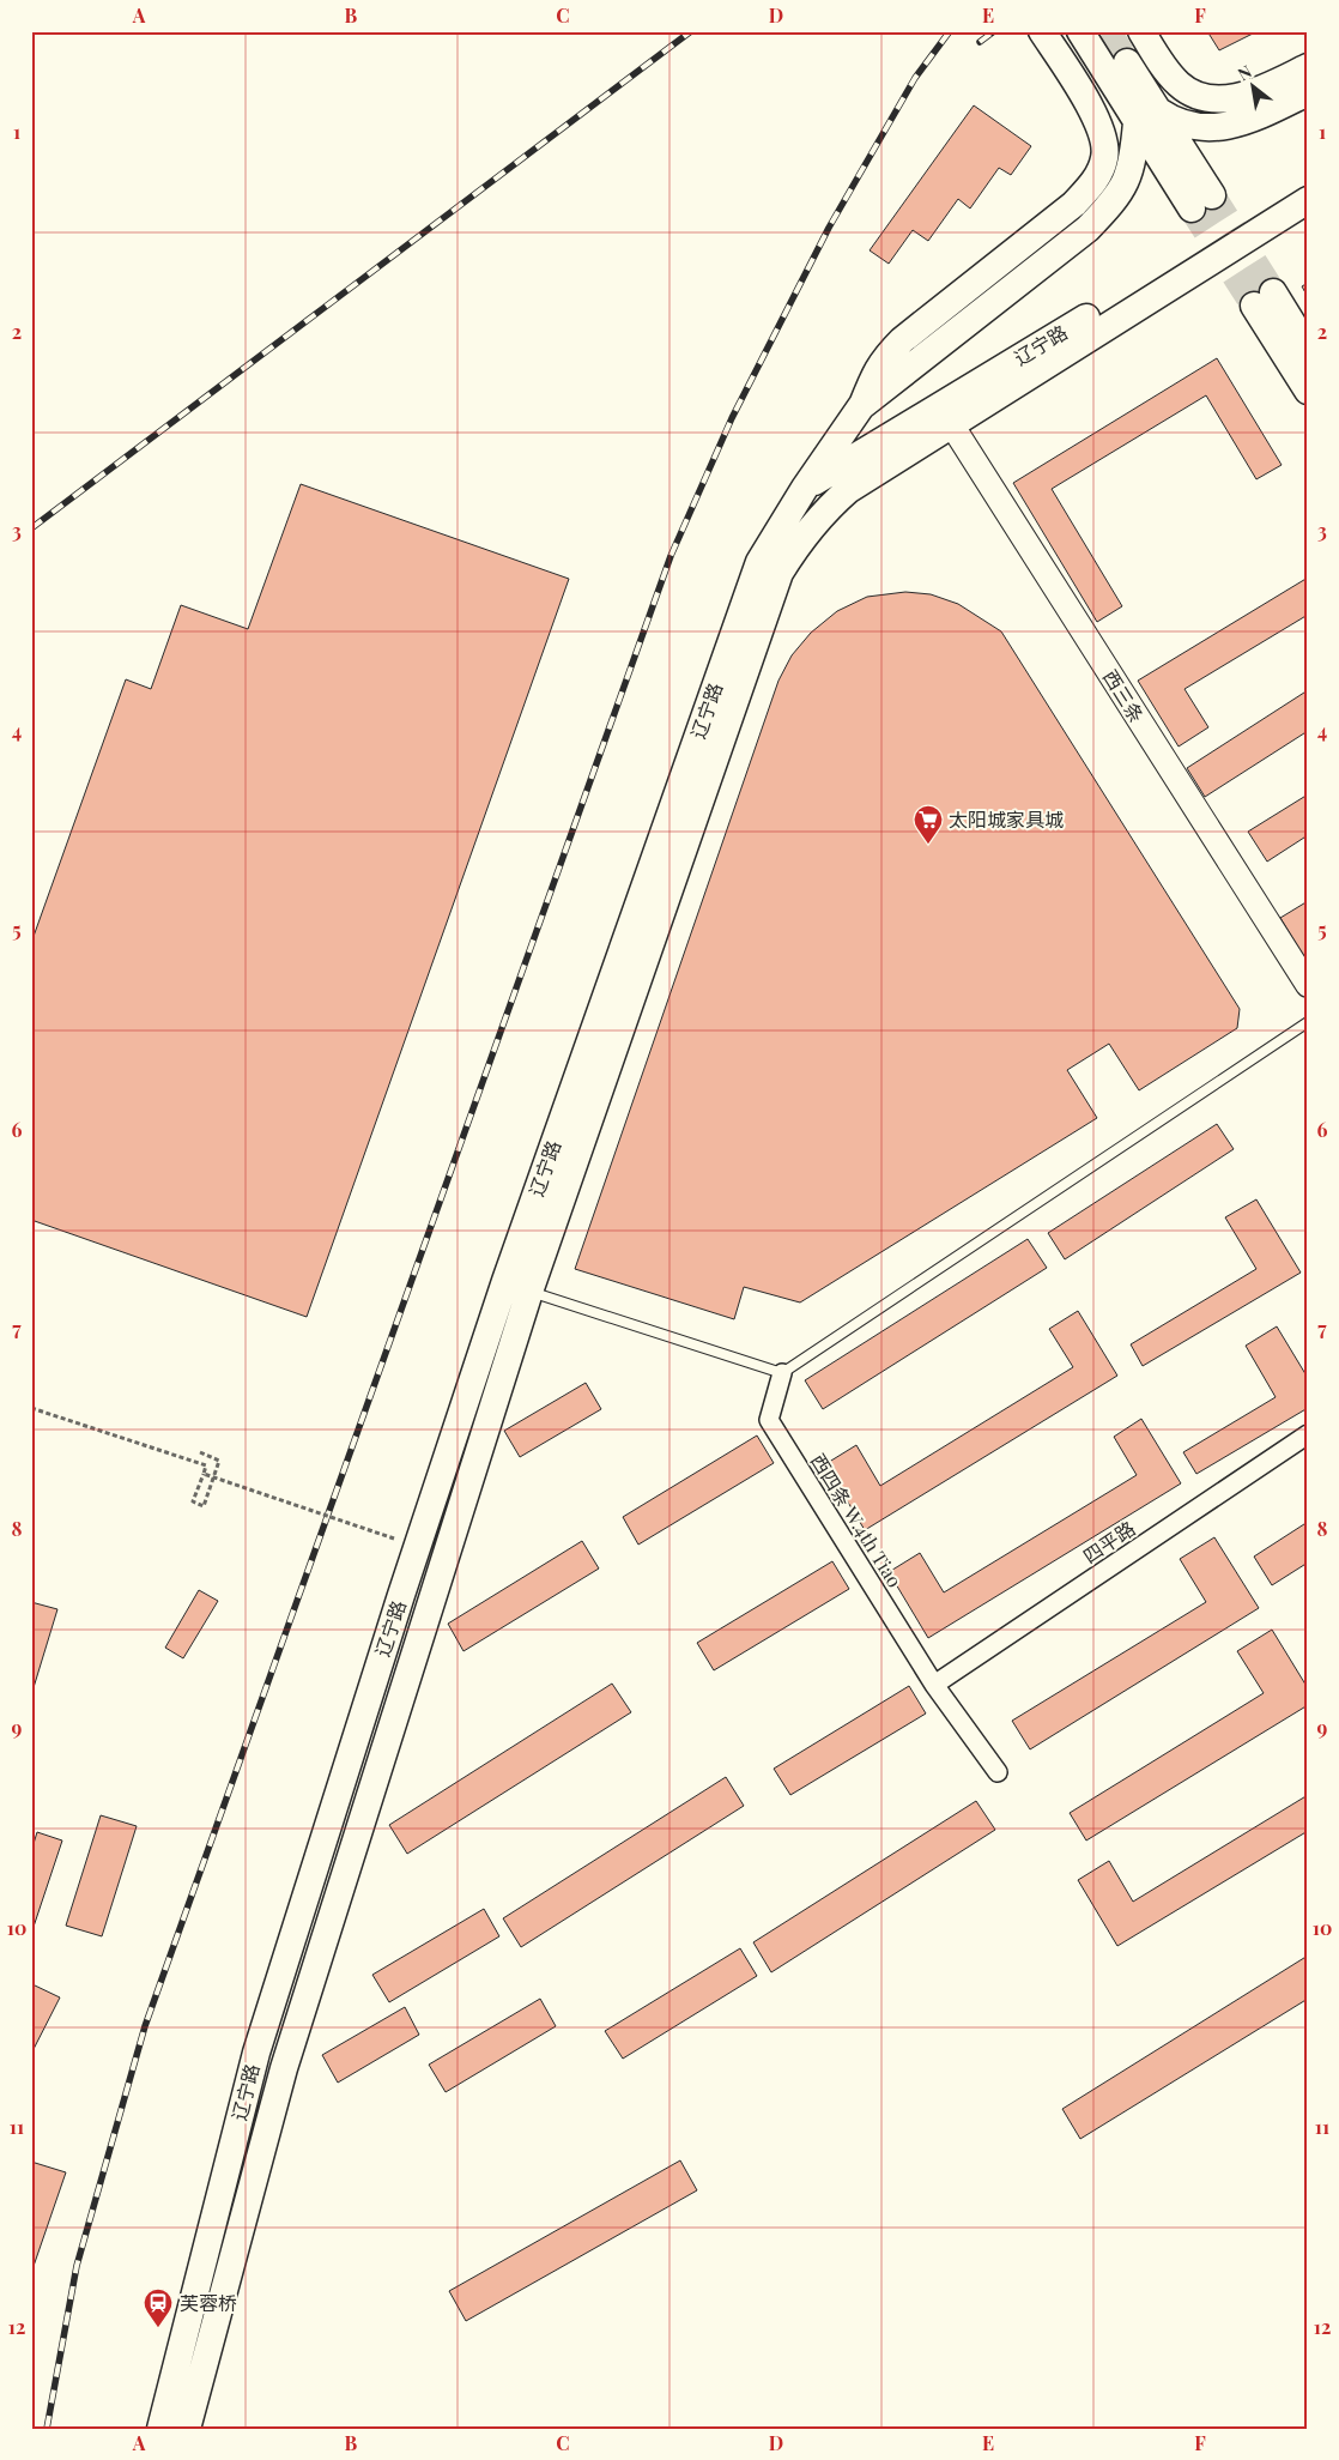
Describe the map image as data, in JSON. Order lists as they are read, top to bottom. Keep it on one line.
{"streets":{"main road":["辽宁路"],"street":["西三条","西四条 W.4th Tiao","四平路"]},"crossings":[["辽宁路","西三条"],["西四条 W.4th Tiao","四平路"]],"places":{"supermarket":["太阳城家具城"],"station":["芙蓉桥"]},"north":"top left","grid":{"columns":["A","B","C","D","E","F"],"rows":["1","2","3","4","5","6","7","8","9","10","11","12"]}}
